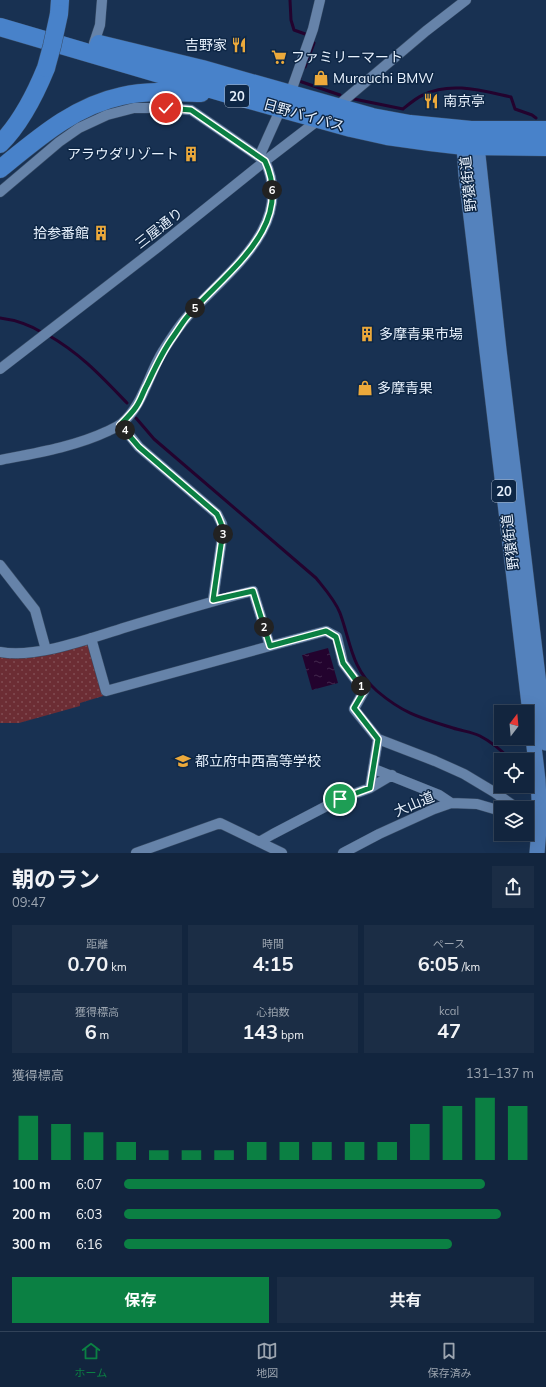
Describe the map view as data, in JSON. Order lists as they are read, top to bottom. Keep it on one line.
{"streets":{"highway":["20","日野バイパス"],"main road":["野猿街道"],"street":["三屋通り","大山道"]},"crossings":[["日野バイパス","野猿街道"],["日野バイパス","三屋通り"]],"places":{"restaurant":["吉野家","南京亭"],"supermarket":["ファミリーマート"],"shop":["Murauchi BMW","多摩青果"],"building":["アラウダリゾート","拾参番館","多摩青果市場"],"school or university":["都立府中西高等学校"]},"north":"top","page":{"pins":["6","5","4","3","2","1"],"heading":["朝のラン","09:47"],"stats":[["距離","0.70 km"],["時間","4:15"],["ペース","6:05 /km"],["獲得標高","6 m"],["心拍数","143 bpm"],["kcal","47"]],"chart":["獲得標高","131–137 m"],"list":[{"name":"100 m","note":"6:07"},{"name":"200 m","note":"6:03"},{"name":"300 m","note":"6:16"}],"buttons":["保存","共有"],"tabs":["ホーム","地図","保存済み"]}}
